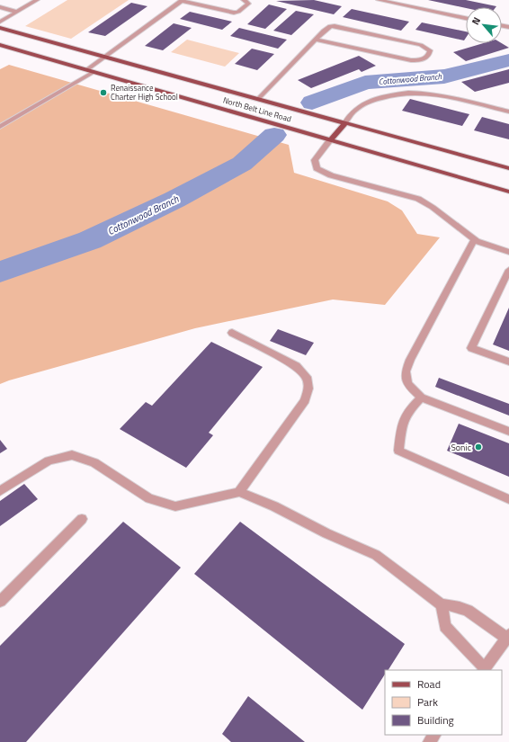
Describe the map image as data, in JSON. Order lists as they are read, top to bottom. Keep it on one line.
{"streets":{"main road":["North Belt Line Road"]},"water":["Cottonwood Branch"],"places":["Renaissance Charter High School","Sonic"],"legend":["Road","Park","Building"],"north":"top left"}
